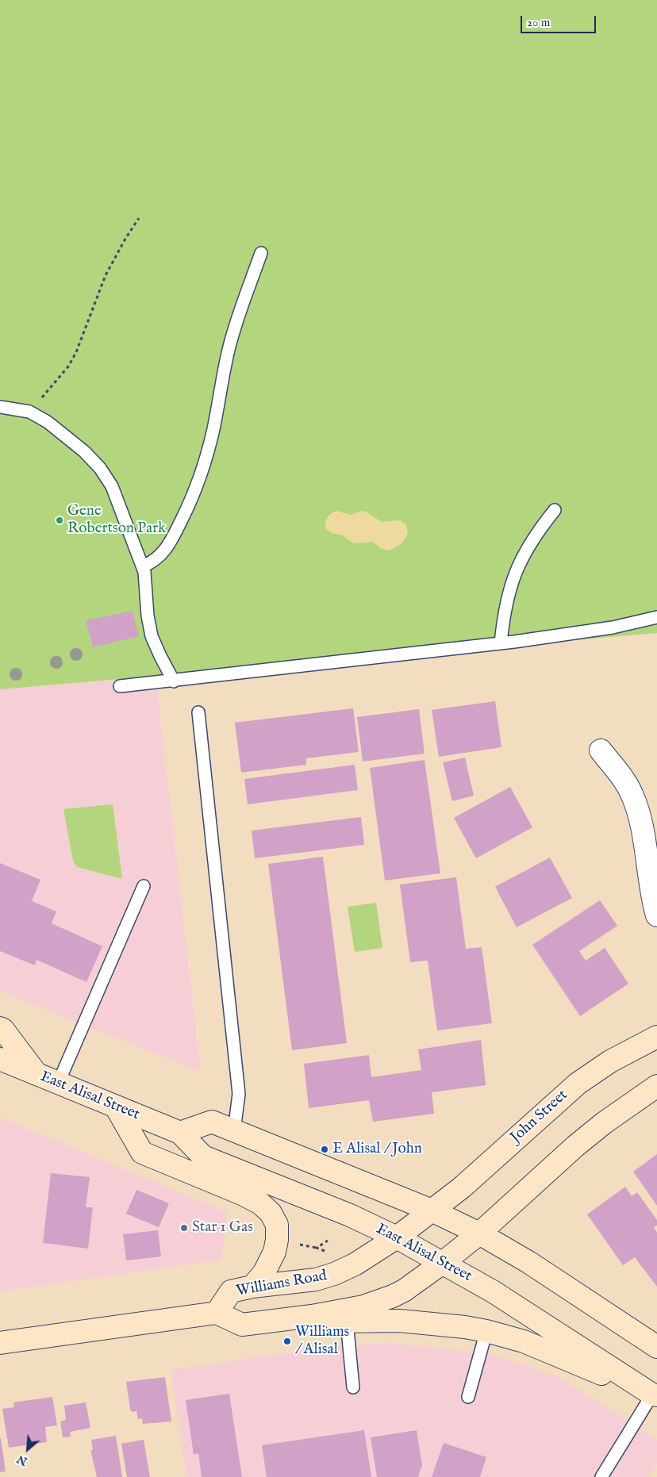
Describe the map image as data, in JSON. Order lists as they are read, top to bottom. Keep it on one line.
{"streets":{"main road":["East Alisal Street","John Street","Williams Road"]},"crossings":[["East Alisal Street","Williams Road"],["John Street","Williams Road"]],"places":["Gene Robertson Park","E Alisal / John","Star 1 Gas","Williams / Alisal"],"scale_bar":"20 m","north":"bottom left"}
